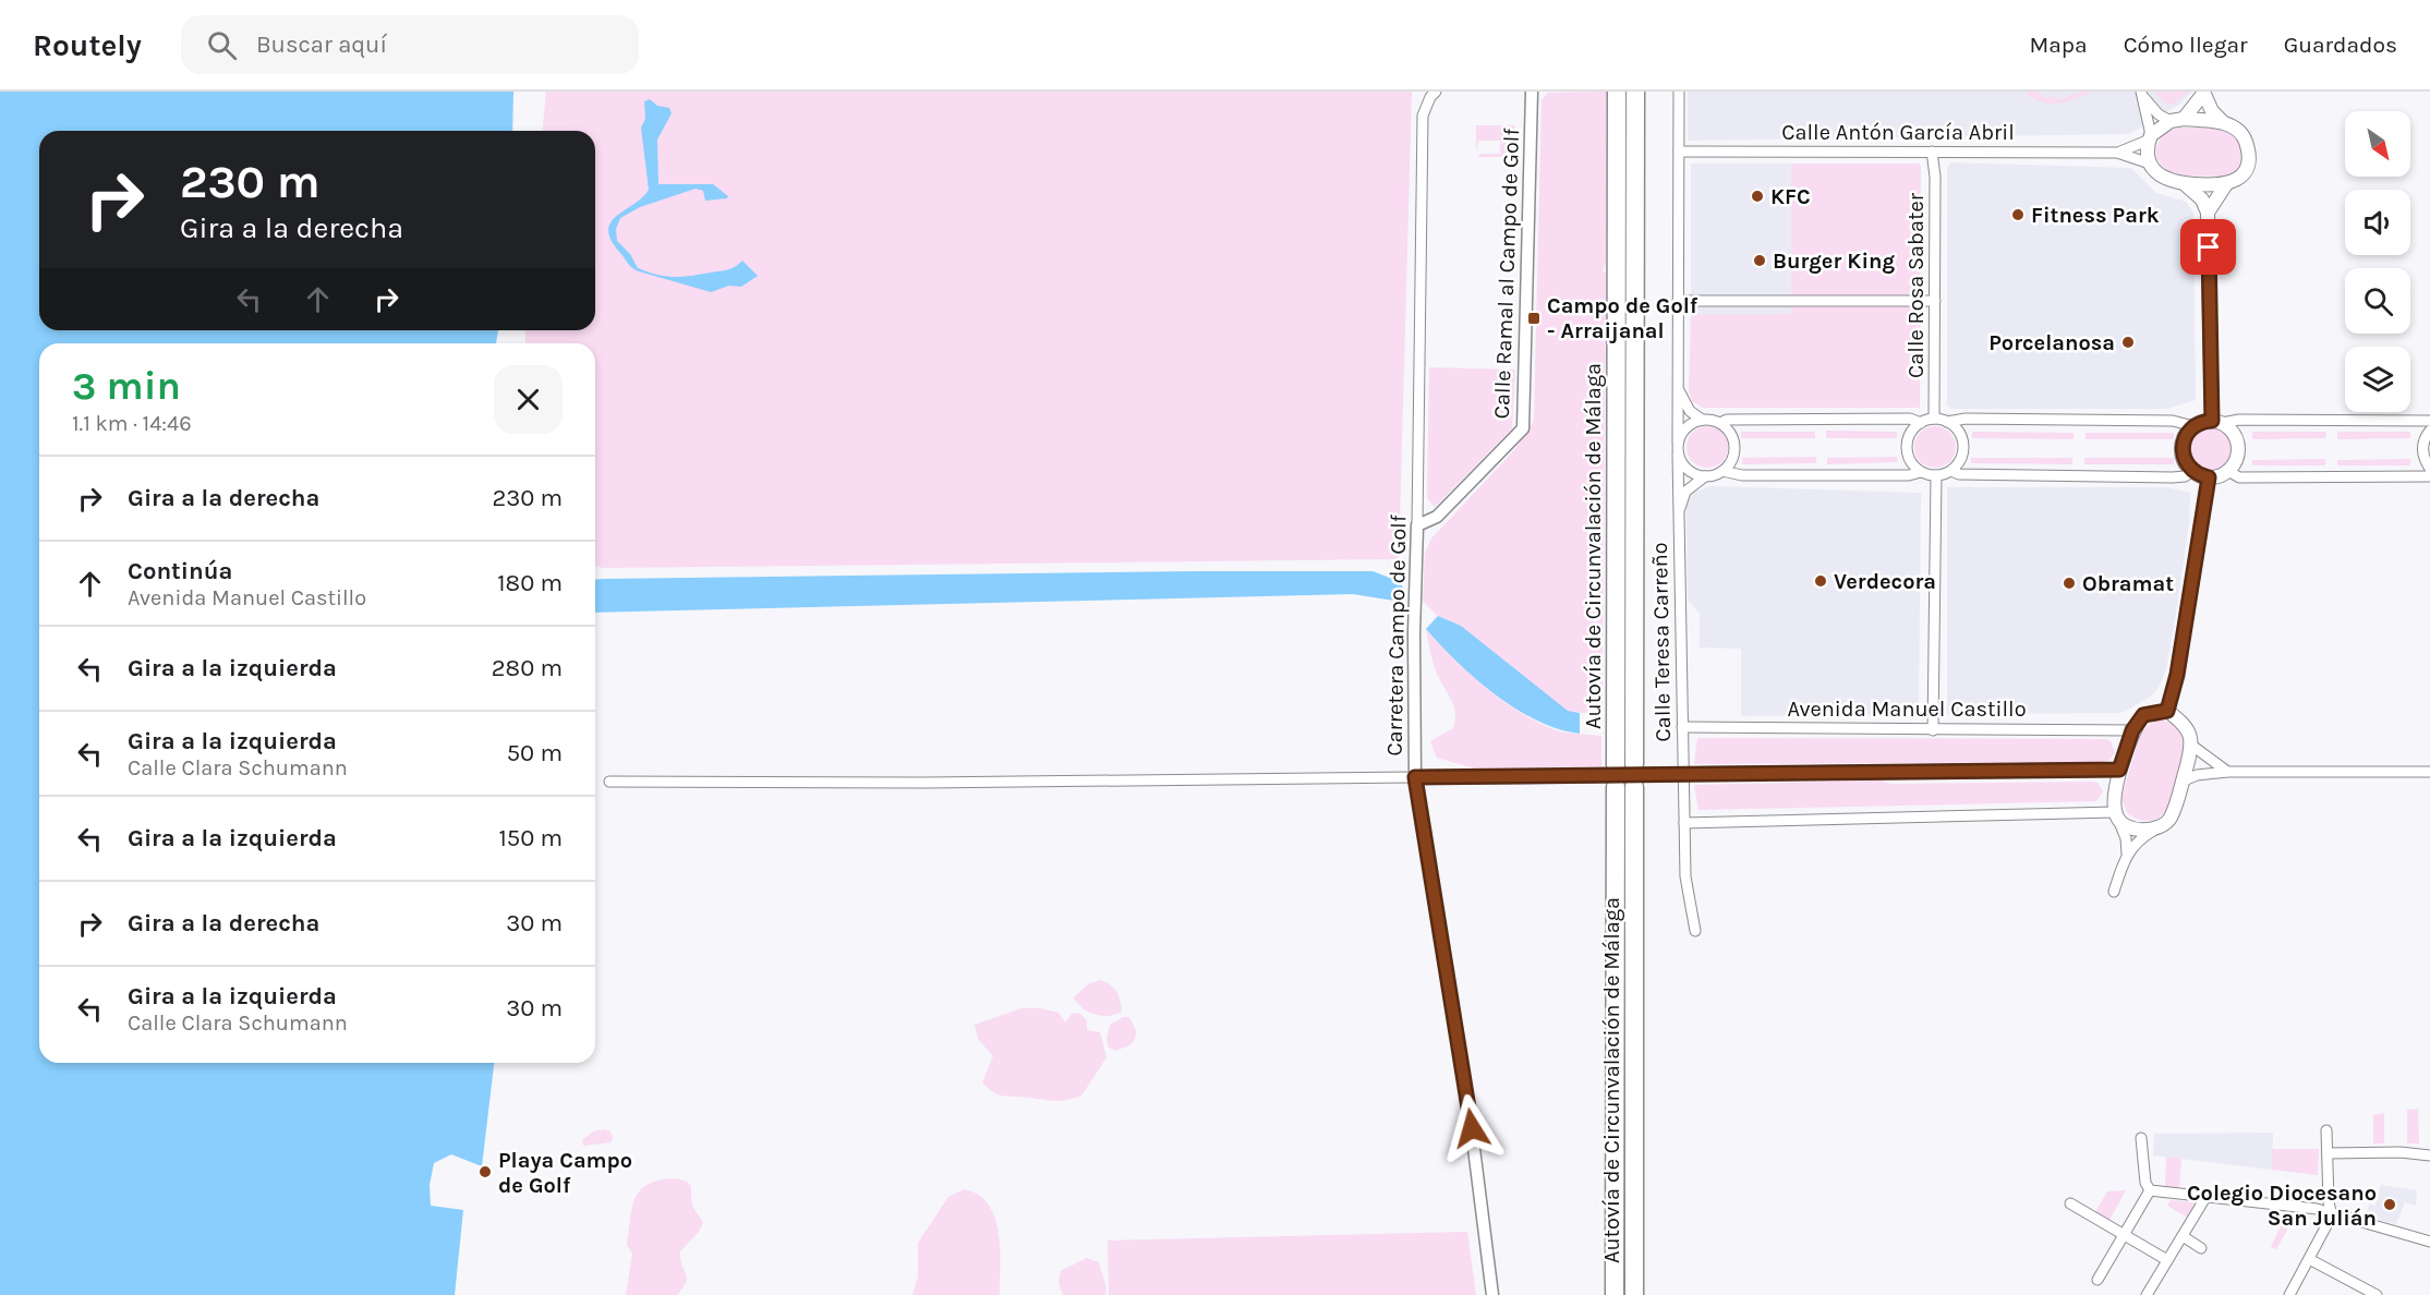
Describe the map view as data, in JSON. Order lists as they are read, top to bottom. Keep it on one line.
{"streets":{"highway":["Autovía de Circunvalación de Málaga"],"street":["Calle Antón García Abril","Calle Ramal al Campo de Golf","Calle Rosa Sabater","Carretera Campo de Golf","Calle Teresa Carreño","Avenida Manuel Castillo"]},"crossings":[["Calle Antón García Abril","Calle Rosa Sabater"],["Calle Antón García Abril","Calle Teresa Carreño"],["Calle Ramal al Campo de Golf","Carretera Campo de Golf"],["Calle Teresa Carreño","Avenida Manuel Castillo"]],"places":{"other":["KFC","Fitness Park","Burger King","Porcelanosa","Verdecora","Obramat","Playa Campo de Golf","Colegio Diocesano San Julián"],"transit":["Campo de Golf - Arraijanal"]},"north":"bottom right","page":{"header":"Routely","search":"Buscar aquí","nav":["Mapa","Cómo llegar","Guardados"],"turn":["230 m","Gira a la derecha"],"heading":["3 min","1.1 km · 14:46"],"list":[{"name":"Gira a la derecha","value":"230 m"},{"name":"Continúa","note":"Avenida Manuel Castillo","value":"180 m"},{"name":"Gira a la izquierda","value":"280 m"},{"name":"Gira a la izquierda","note":"Calle Clara Schumann","value":"50 m"},{"name":"Gira a la izquierda","value":"150 m"},{"name":"Gira a la derecha","value":"30 m"},{"name":"Gira a la izquierda","note":"Calle Clara Schumann","value":"30 m"}]}}
